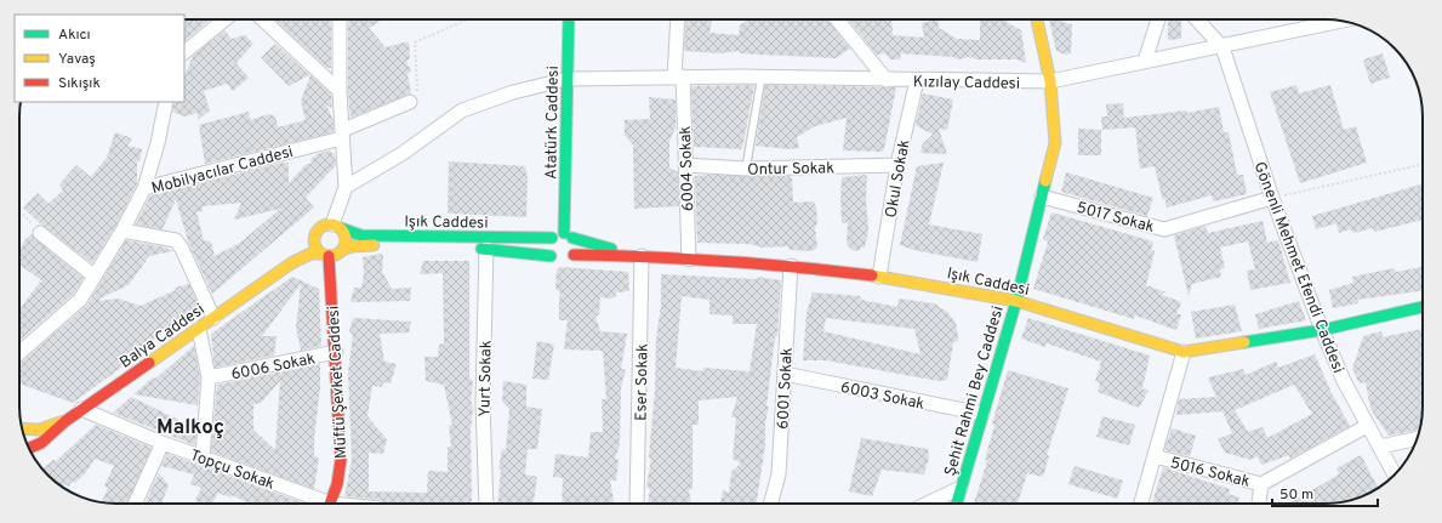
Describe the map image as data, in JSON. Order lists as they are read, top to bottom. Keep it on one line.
{"streets":{"main road":["Atatürk Caddesi","Işık Caddesi","Balya Caddesi","Müftü Şevket Caddesi","Şehit Rahmi Bey Caddesi"],"street":["Kızılay Caddesi","Ontur Sokak","Mobilyacılar Caddesi","6004 Sokak","Okul Sokak","5017 Sokak","Gönenli Mehmet Efendi Caddesi","6006 Sokak","Yurt Sokak","Eser Sokak","6001 Sokak","6003 Sokak","Topçu Sokak","5016 Sokak"]},"crossings":[["Kızılay Caddesi","Atatürk Caddesi"],["Kızılay Caddesi","6004 Sokak"],["Kızılay Caddesi","Okul Sokak"],["Kızılay Caddesi","Gönenli Mehmet Efendi Caddesi"],["Kızılay Caddesi","Şehit Rahmi Bey Caddesi"],["Atatürk Caddesi","Işık Caddesi"],["Ontur Sokak","6004 Sokak"],["Ontur Sokak","Okul Sokak"],["6004 Sokak","Işık Caddesi"],["Okul Sokak","Işık Caddesi"],["5017 Sokak","Gönenli Mehmet Efendi Caddesi"],["5017 Sokak","Şehit Rahmi Bey Caddesi"],["Işık Caddesi","Gönenli Mehmet Efendi Caddesi"],["Işık Caddesi","Balya Caddesi"],["Işık Caddesi","Yurt Sokak"],["Işık Caddesi","Müftü Şevket Caddesi"],["Işık Caddesi","Eser Sokak"],["Işık Caddesi","6001 Sokak"],["Işık Caddesi","Şehit Rahmi Bey Caddesi"],["Gönenli Mehmet Efendi Caddesi","5016 Sokak"],["Balya Caddesi","Müftü Şevket Caddesi"],["Balya Caddesi","Topçu Sokak"],["6006 Sokak","Müftü Şevket Caddesi"],["6001 Sokak","6003 Sokak"],["Şehit Rahmi Bey Caddesi","6003 Sokak"]],"districts":["Malkoç"],"legend":["Akıcı","Yavaş","Sıkışık"],"scale_bar":"50 m"}
